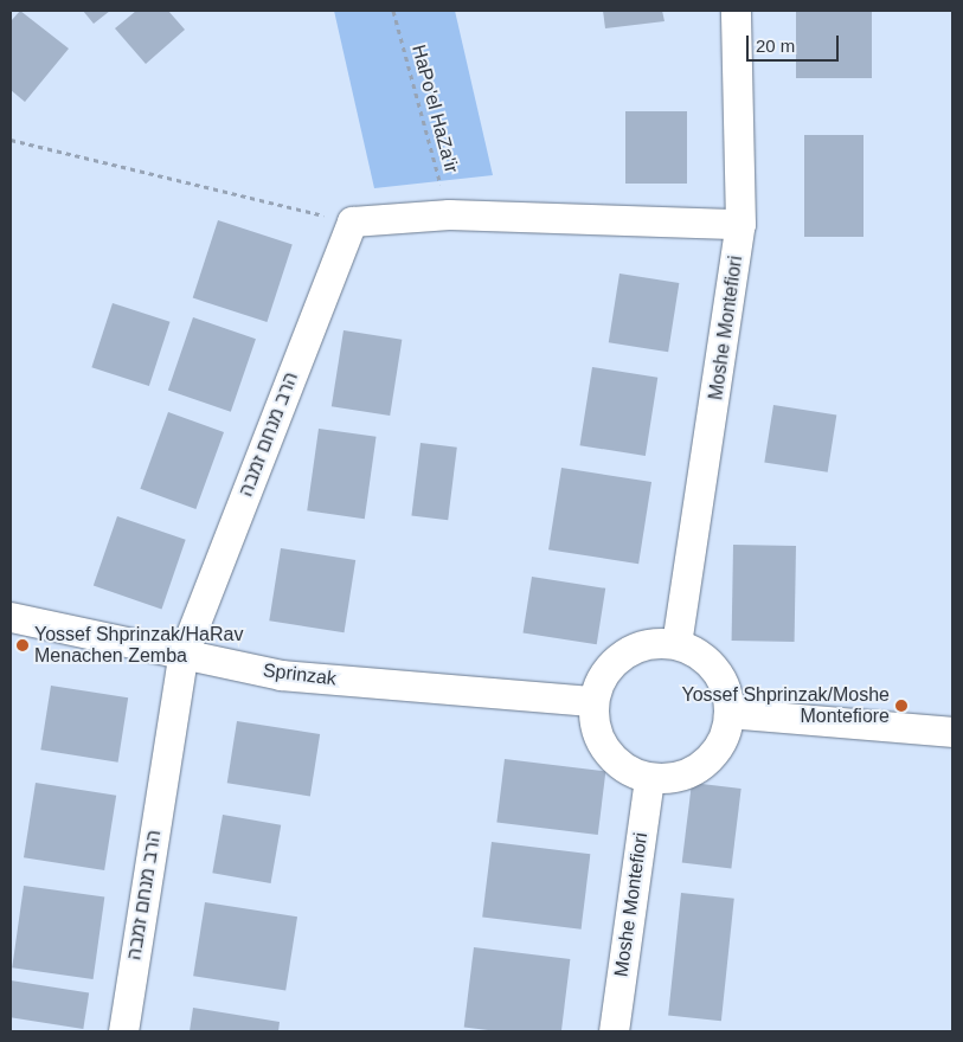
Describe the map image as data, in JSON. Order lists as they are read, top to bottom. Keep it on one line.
{"streets":{"street":["Moshe Montefiori","הרב מנחם זמבה","Sprinzak"],"path":["HaPo'el HaZa'ir"]},"crossings":[["Moshe Montefiori","Sprinzak"],["הרב מנחם זמבה","Sprinzak"]],"places":["Yossef Shprinzak/HaRav Menachen Zemba","Yossef Shprinzak/Moshe Montefiore"],"scale_bar":"20 m"}
